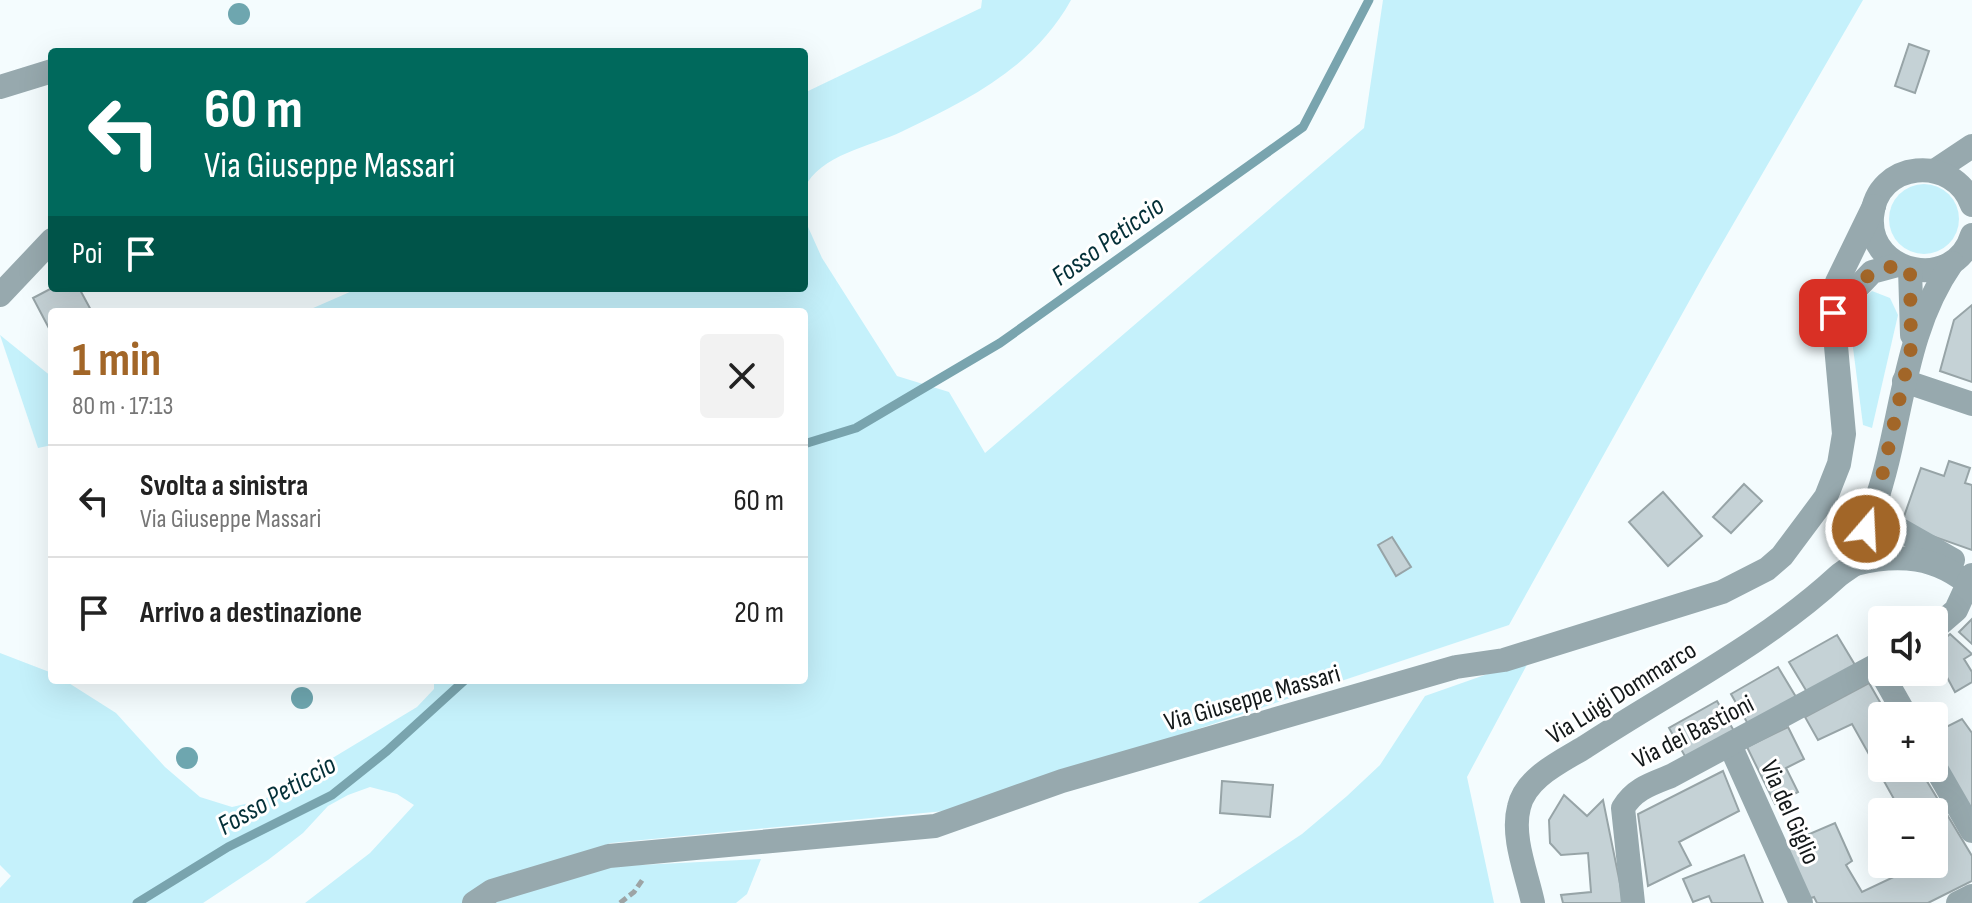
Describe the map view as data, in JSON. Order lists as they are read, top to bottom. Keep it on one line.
{"streets":{"street":["Via Luigi Dommarco","Via Giuseppe Massari","Via dei Bastioni","Via del Giglio"]},"crossings":[["Via dei Bastioni","Via del Giglio"]],"water":["Fosso Peticcio"],"page":{"turn":["60 m","Via Giuseppe Massari"],"then":"Poi","heading":["1 min","80 m · 17:13"],"list":[{"name":"Svolta a sinistra","note":"Via Giuseppe Massari","value":"60 m"},{"name":"Arrivo a destinazione","value":"20 m"}],"map_buttons":["+","−"]}}
